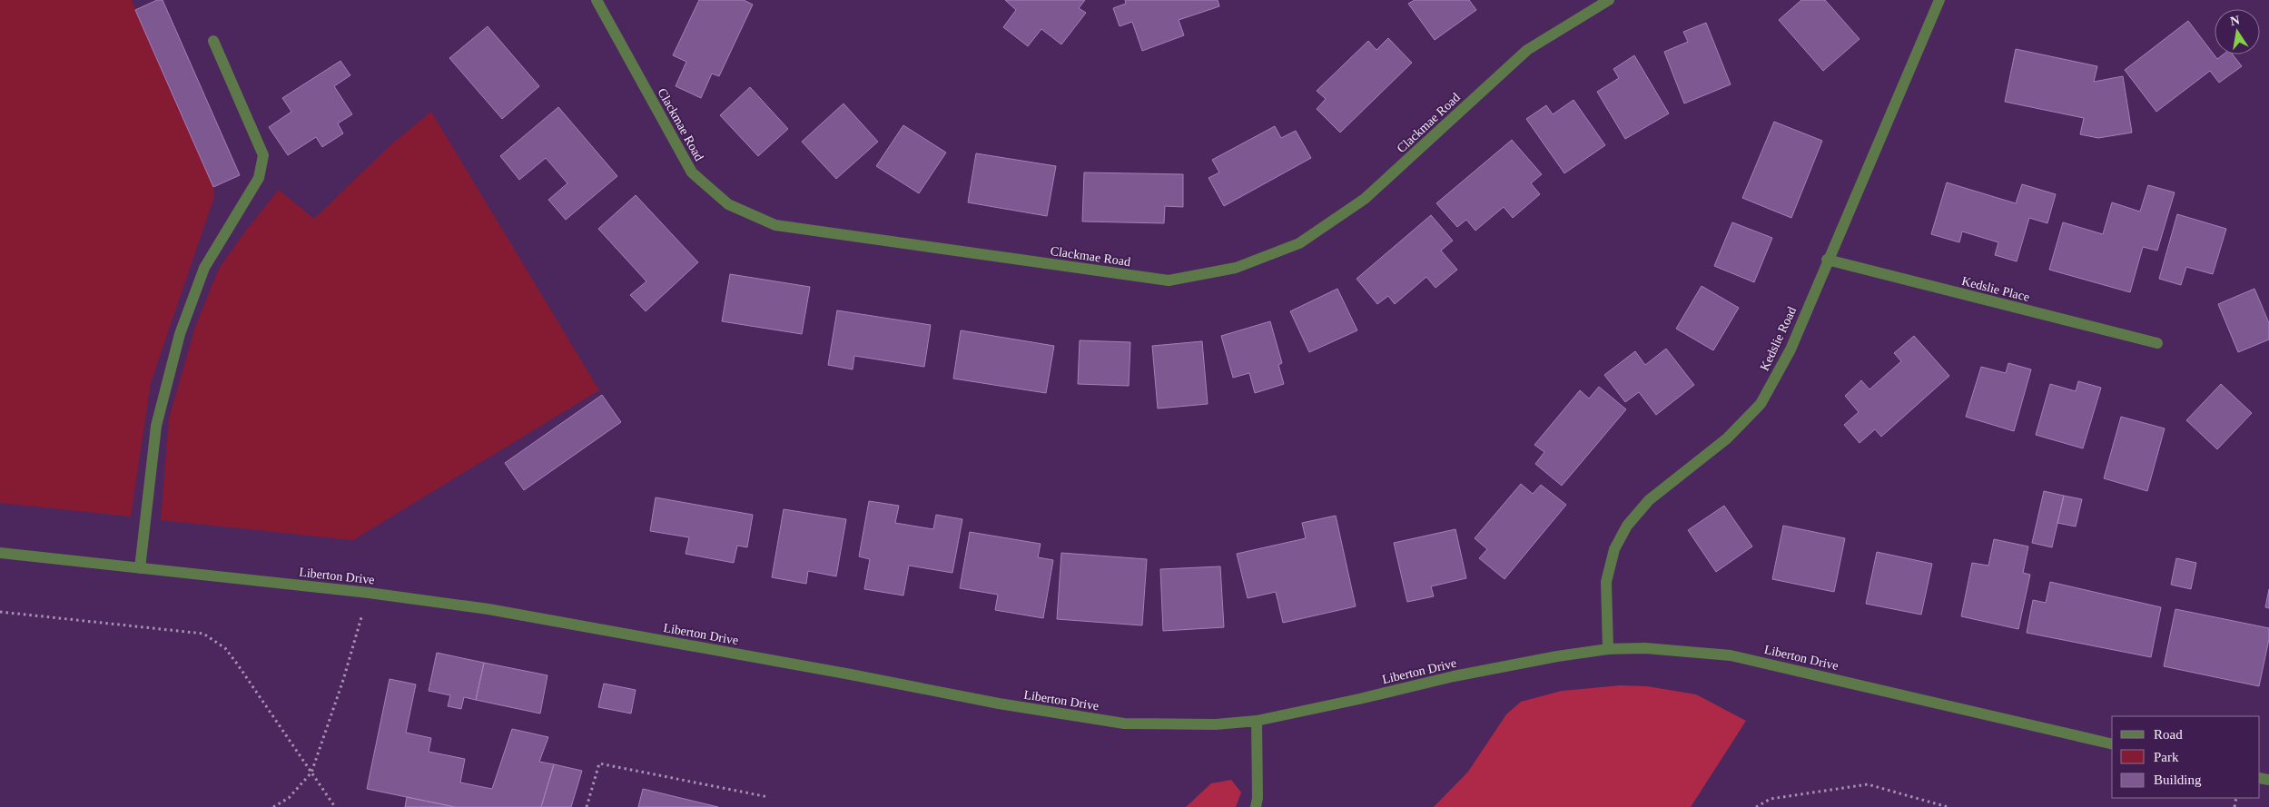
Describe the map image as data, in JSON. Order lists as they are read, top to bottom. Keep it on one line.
{"streets":{"street":["Clackmae Road","Kedslie Place","Kedslie Road","Liberton Drive"]},"crossings":[["Kedslie Place","Kedslie Road"],["Kedslie Road","Liberton Drive"]],"legend":["Road","Park","Building"],"north":"top"}
